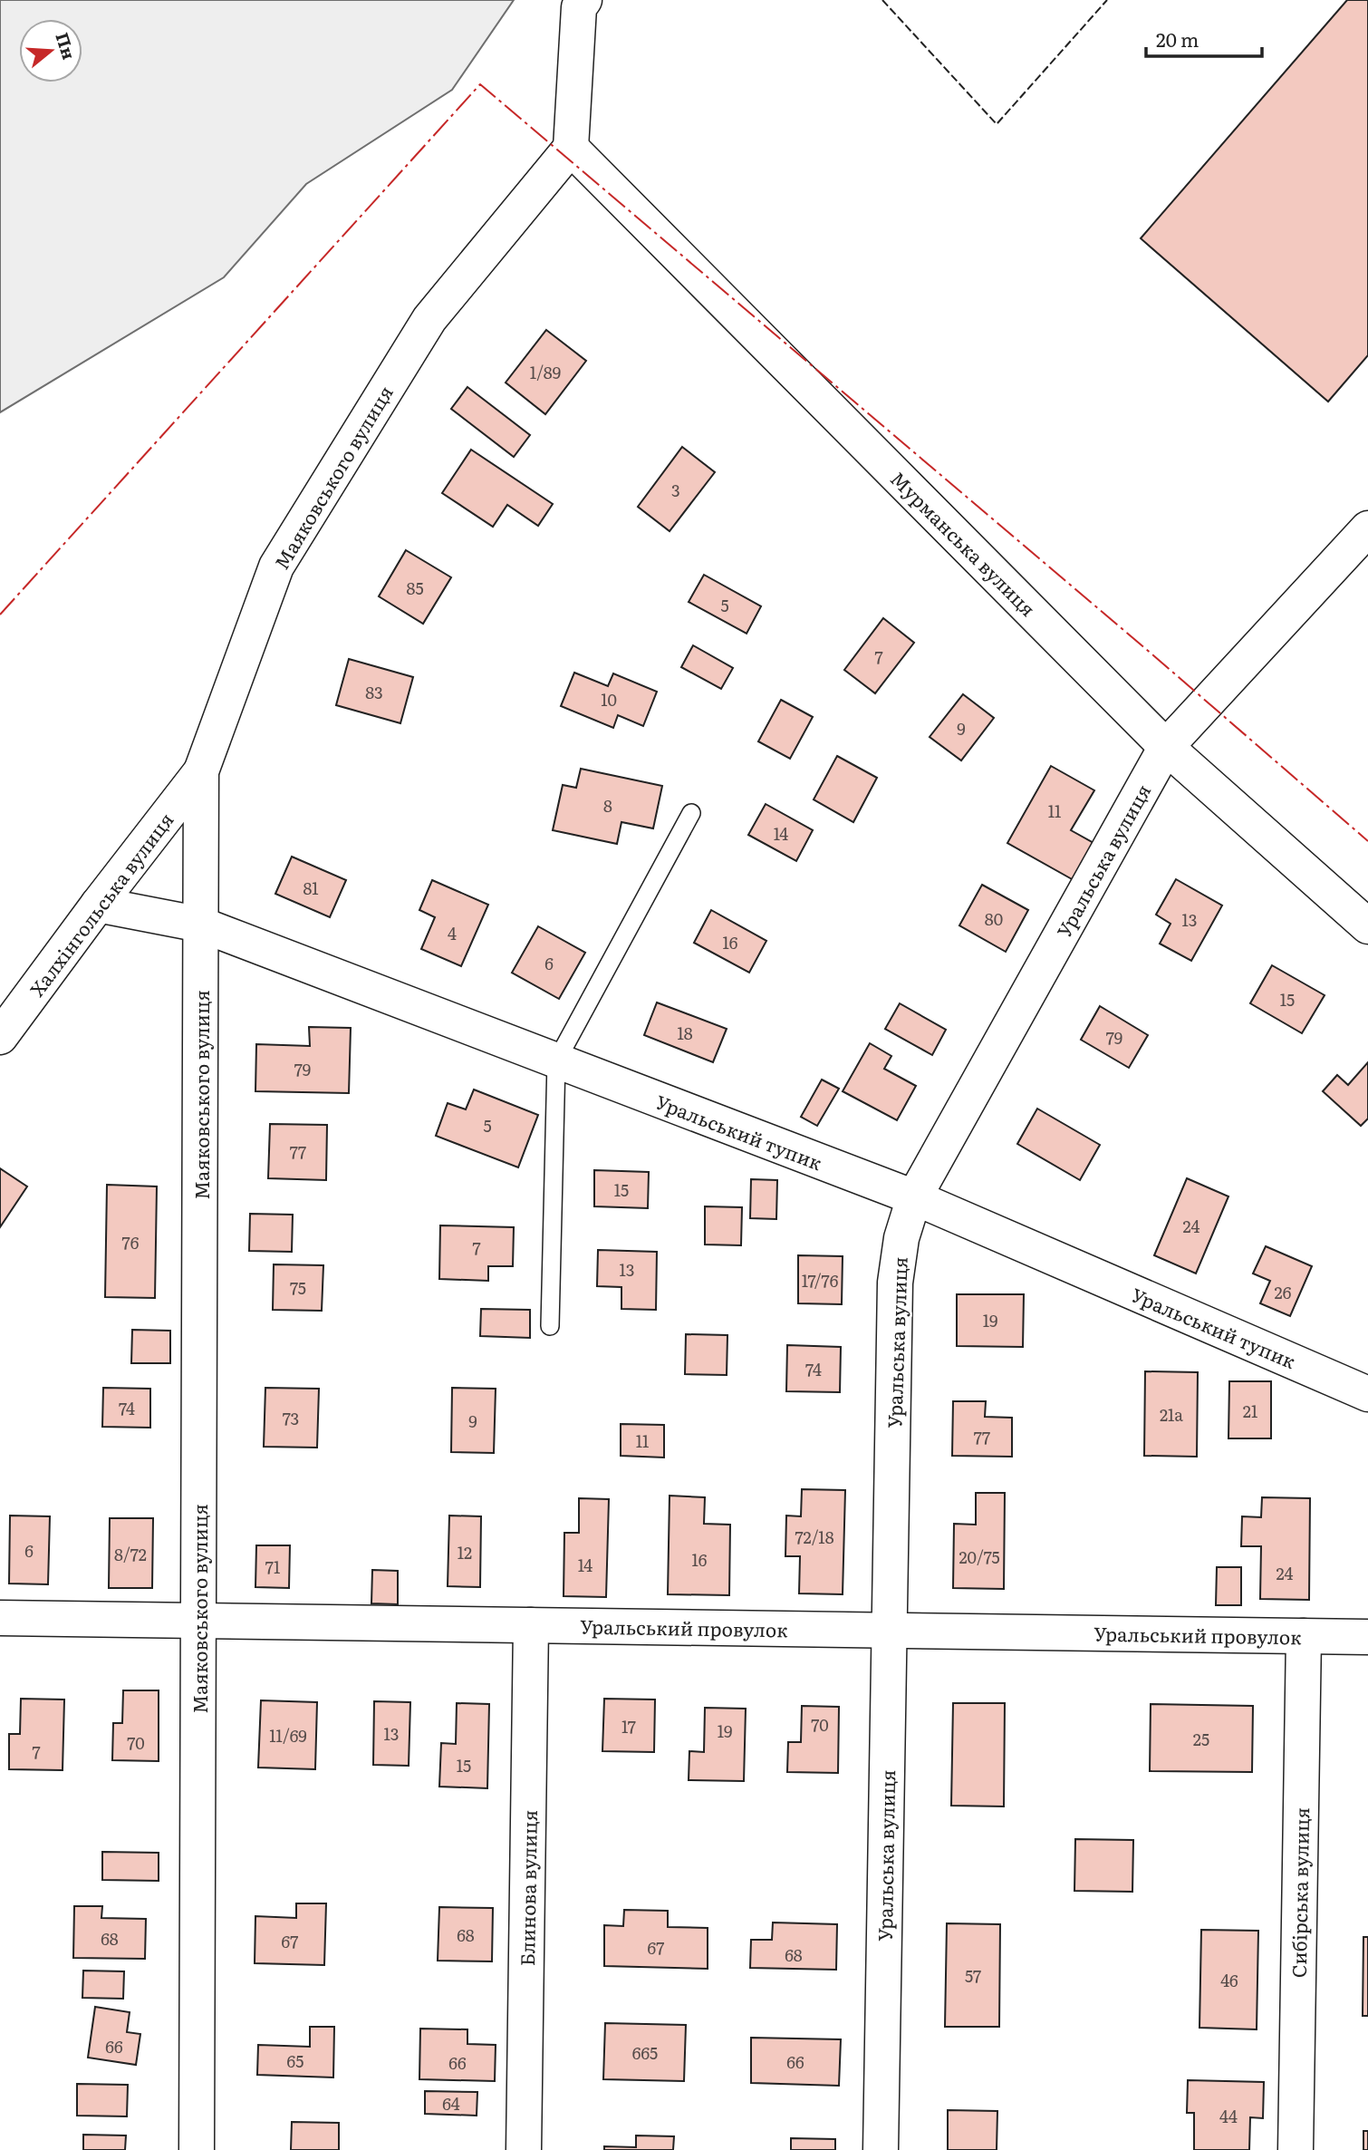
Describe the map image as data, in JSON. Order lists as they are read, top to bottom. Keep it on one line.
{"streets":{"street":["Маяковського вулиця","Мурманська вулиця","Уральська вулиця","Халхінгольська вулиця","Уральський тупик","Уральський провулок","Блинова вулиця","Сибірська вулиця"]},"crossings":[["Маяковського вулиця","Мурманська вулиця"],["Маяковського вулиця","Халхінгольська вулиця"],["Маяковського вулиця","Уральський тупик"],["Маяковського вулиця","Уральський провулок"],["Мурманська вулиця","Уральська вулиця"],["Уральська вулиця","Уральський тупик"],["Уральська вулиця","Уральський провулок"],["Халхінгольська вулиця","Уральський тупик"],["Уральський провулок","Блинова вулиця"],["Уральський провулок","Сибірська вулиця"]],"house_numbers":["1/89","3","85","5","7","83","10","9","8","11","14","81","80","13","4","16","6","15","18","79","79","5","77","15","24","76","7","13","17/76","75","26","19","74","74","21","21а","73","9","77","11","72/18","6","12","8/72","20/75","16","14","71","24","70","17","19","13","11/69","25","70","7","15","68","68","67","67","68","57","46","66","665","65","66","66","64","44"],"scale_bar":"20 m","north":"right"}
